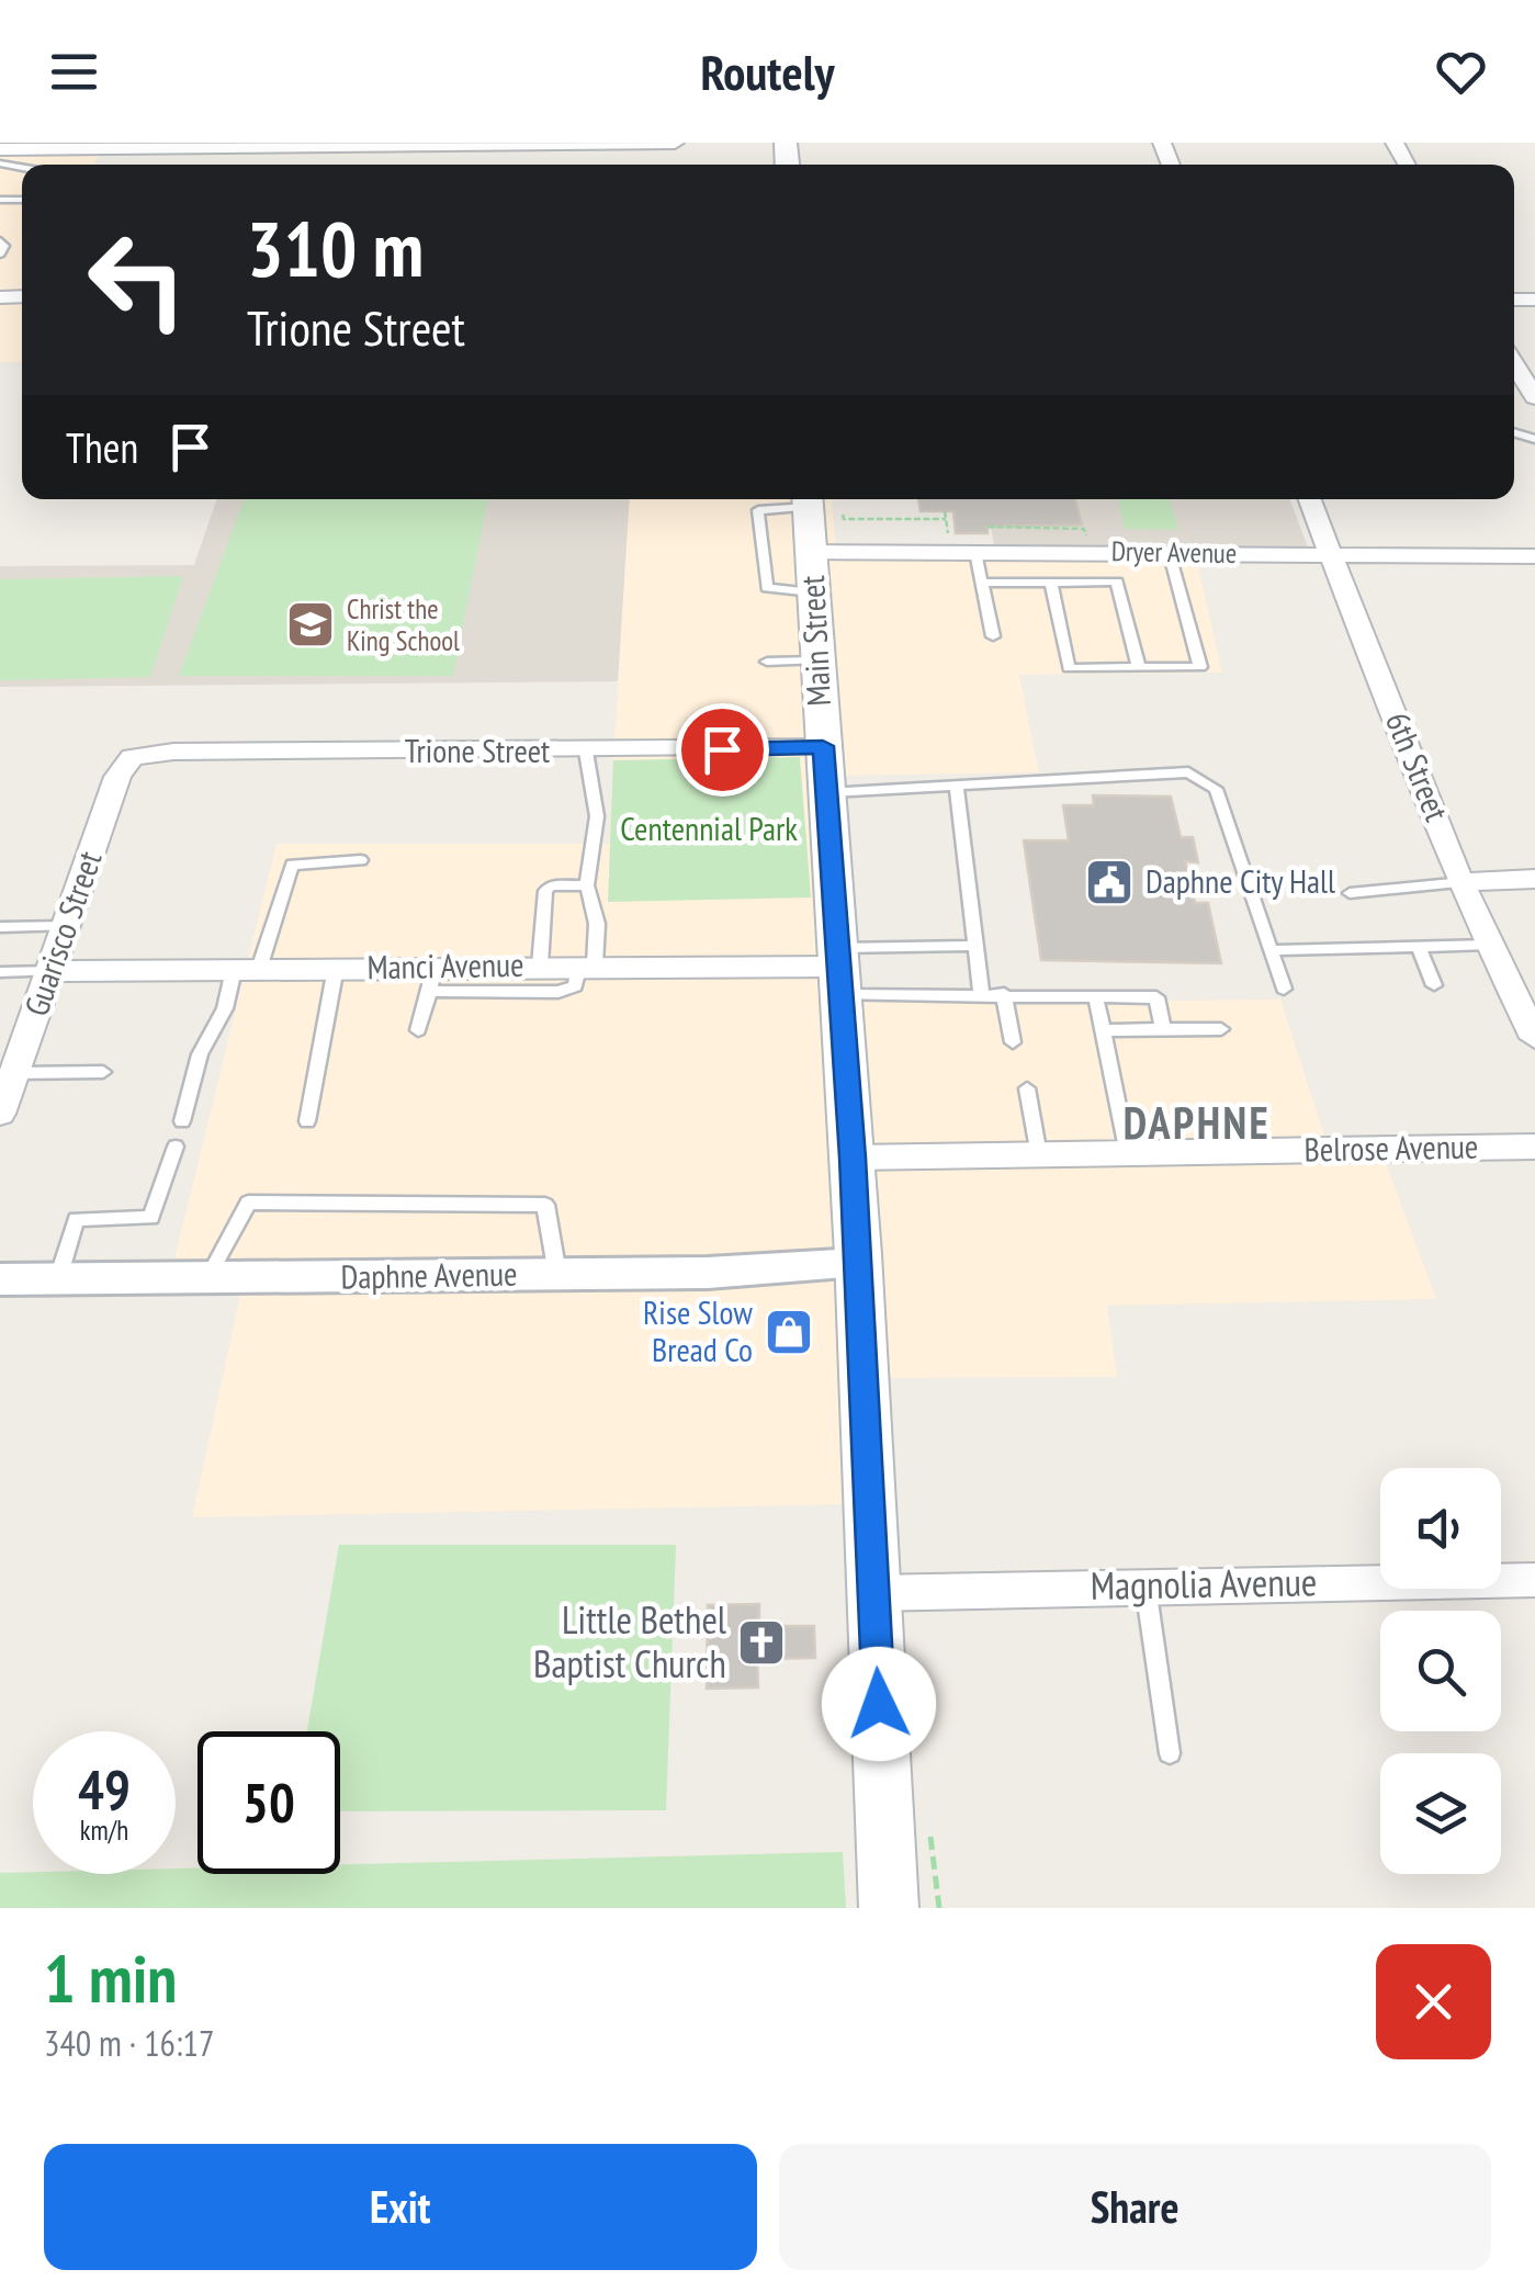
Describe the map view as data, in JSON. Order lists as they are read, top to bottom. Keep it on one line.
{"streets":{"main road":["Main Street"],"street":["Dryer Avenue","Trione Street","6th Street","Guarisco Street","Manci Avenue","Belrose Avenue","Daphne Avenue","Magnolia Avenue"]},"crossings":[["Dryer Avenue","Main Street"],["Dryer Avenue","6th Street"],["Main Street","Trione Street"],["Main Street","Manci Avenue"],["Main Street","Belrose Avenue"],["Main Street","Daphne Avenue"],["Main Street","Magnolia Avenue"],["Trione Street","Guarisco Street"],["Guarisco Street","Manci Avenue"]],"districts":["DAPHNE"],"parks":["Centennial Park"],"places":{"school or university":["Christ the King School"],"public building":["Daphne City Hall"],"shop":["Rise Slow Bread Co"],"church":["Little Bethel Baptist Church"]},"page":{"header":"Routely","turn":["310 m","Trione Street"],"then":"Then","speed":"49 km/h","limit":"50","heading":["1 min","340 m · 16:17"],"buttons":["Exit","Share"]}}
